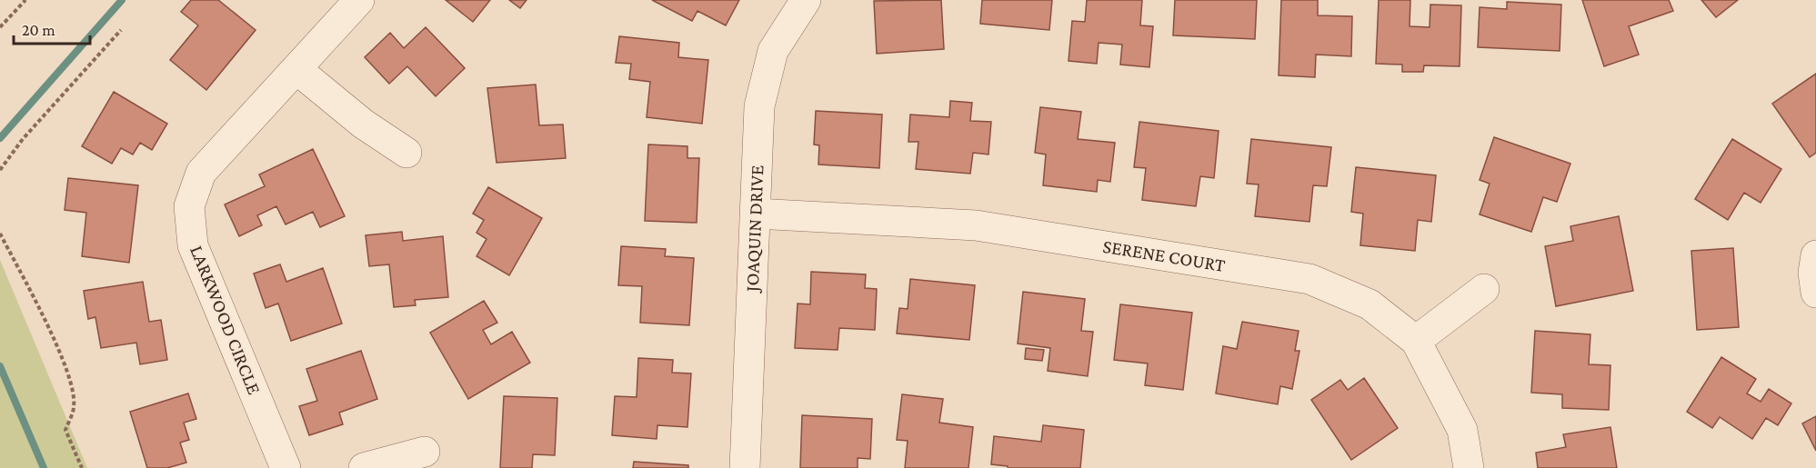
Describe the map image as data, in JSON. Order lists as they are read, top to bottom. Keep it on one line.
{"streets":{"street":["JOAQUIN DRIVE","SERENE COURT","LARKWOOD CIRCLE"]},"crossings":[["JOAQUIN DRIVE","SERENE COURT"]],"scale_bar":"20 m"}
